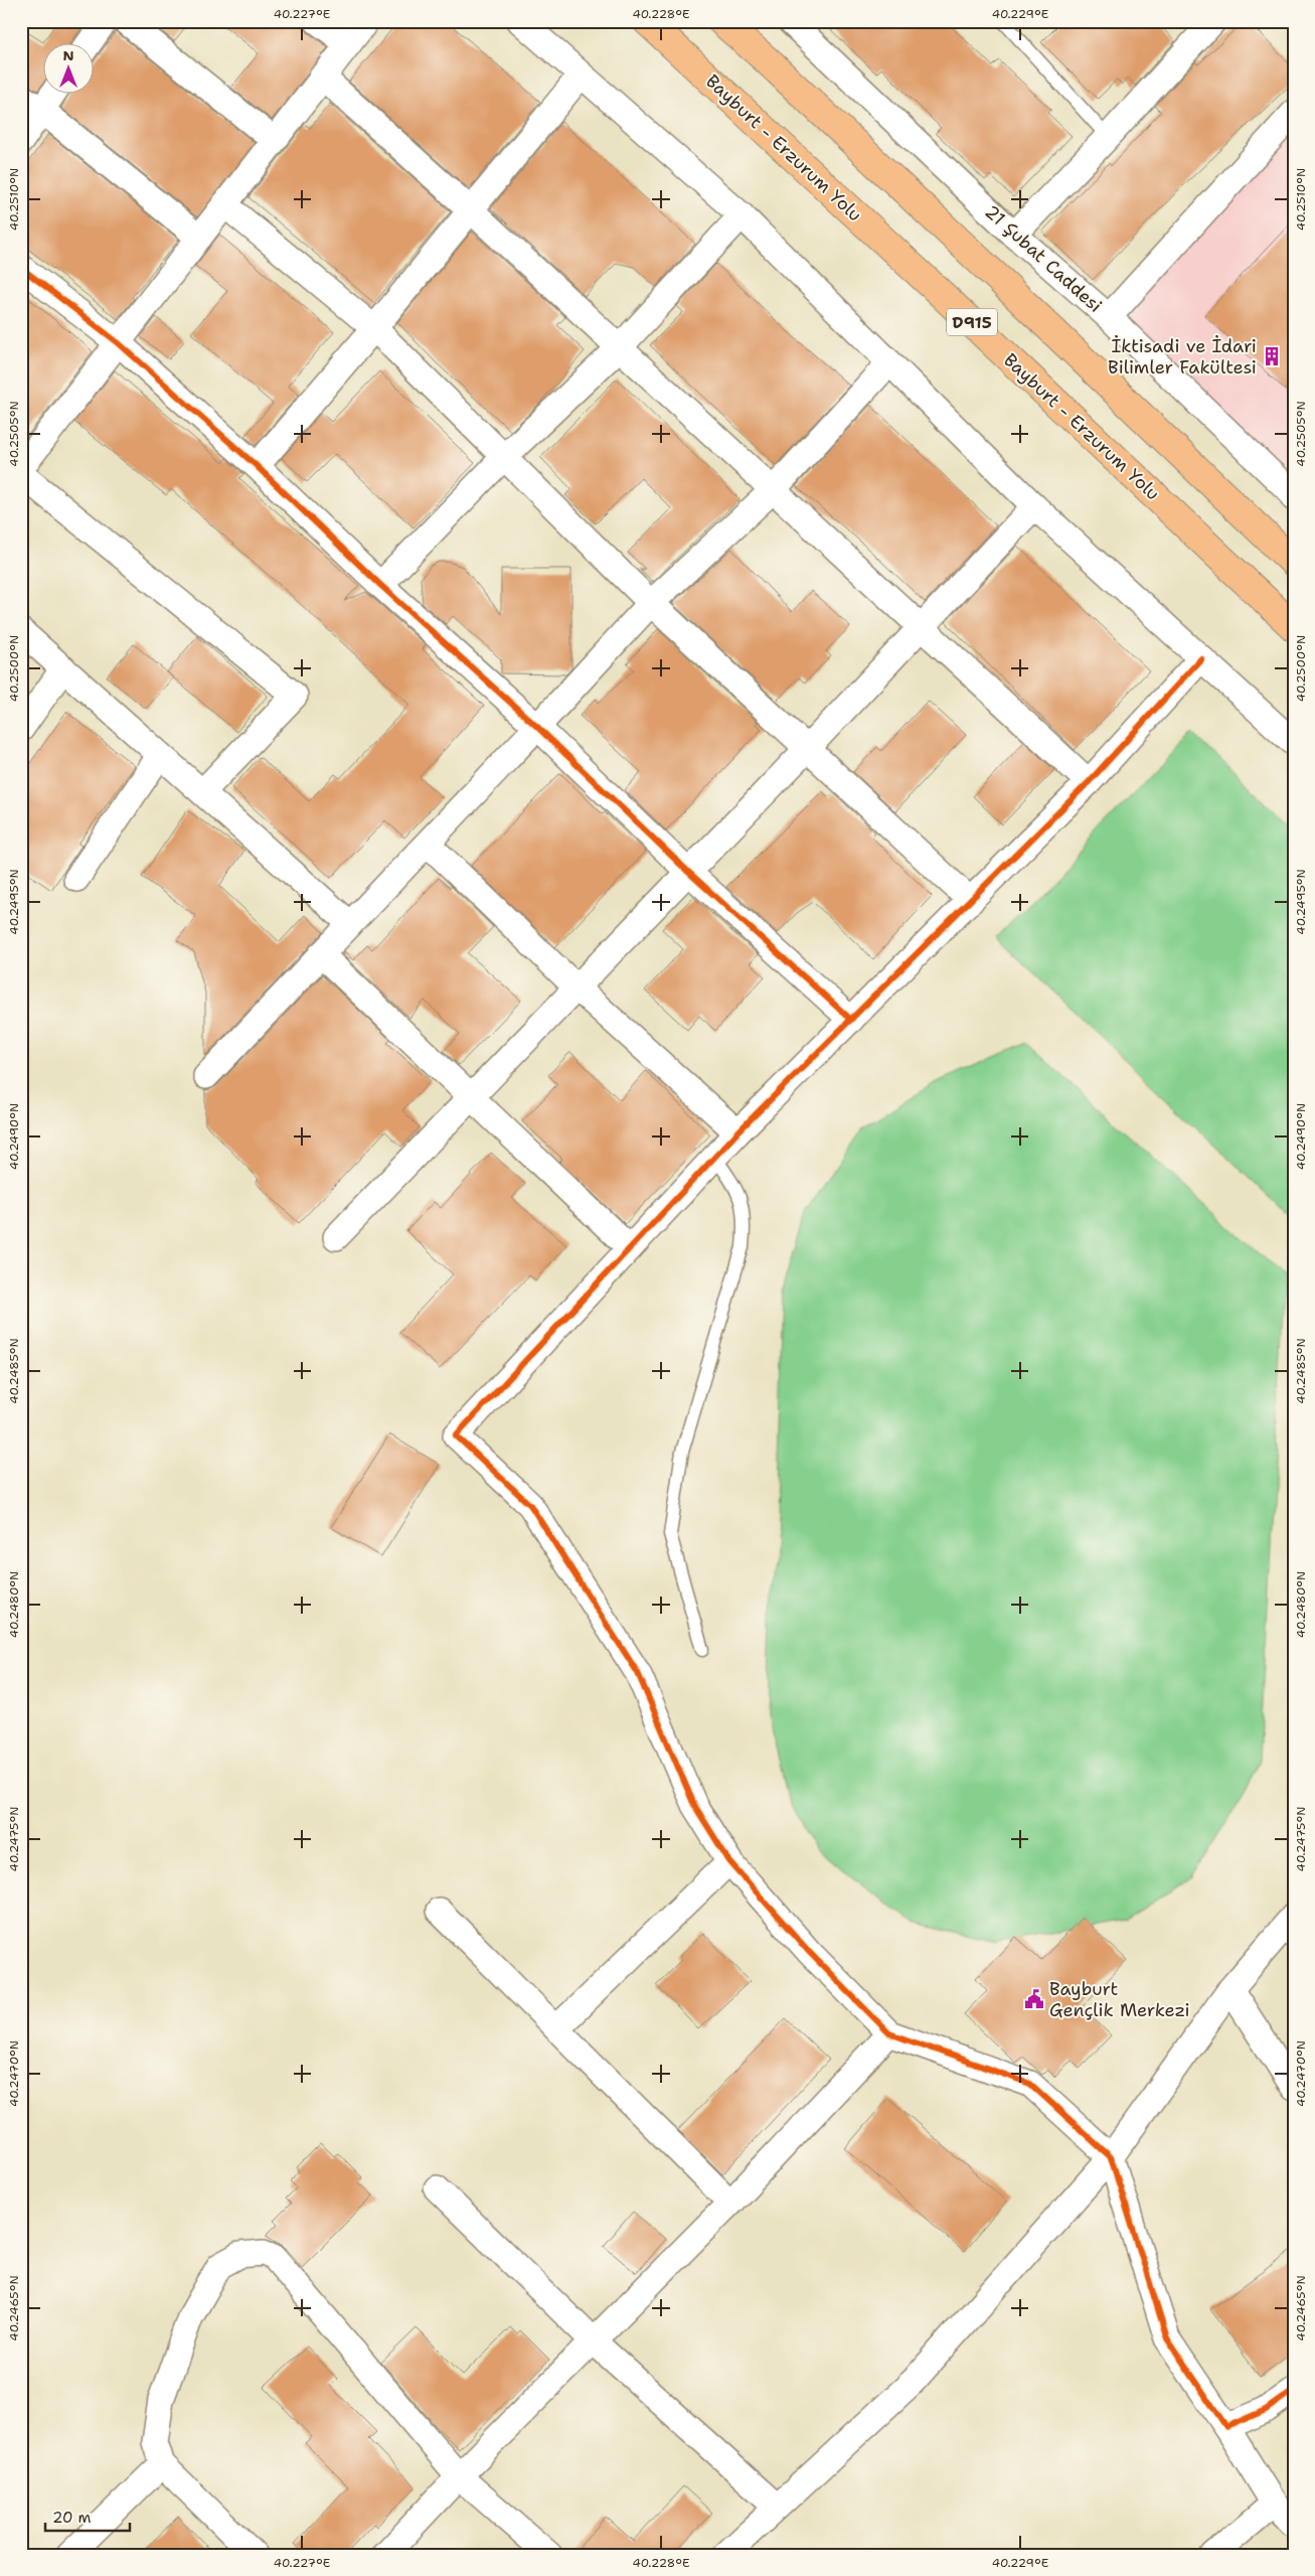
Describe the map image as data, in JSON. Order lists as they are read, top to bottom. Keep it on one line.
{"streets":{"highway":["Bayburt - Erzurum Yolu","D915"],"street":["21 Şubat Caddesi"]},"places":{"building":["İktisadi ve İdari Bilimler Fakültesi"],"public building":["Bayburt Gençlik Merkezi"]},"scale_bar":"20 m","north":"top","coordinates":["40.227°E","40.228°E","40.229°E","40.2510°N","40.2505°N","40.2500°N","40.2495°N","40.2490°N","40.2485°N","40.2480°N","40.2475°N","40.2470°N","40.2465°N"]}
